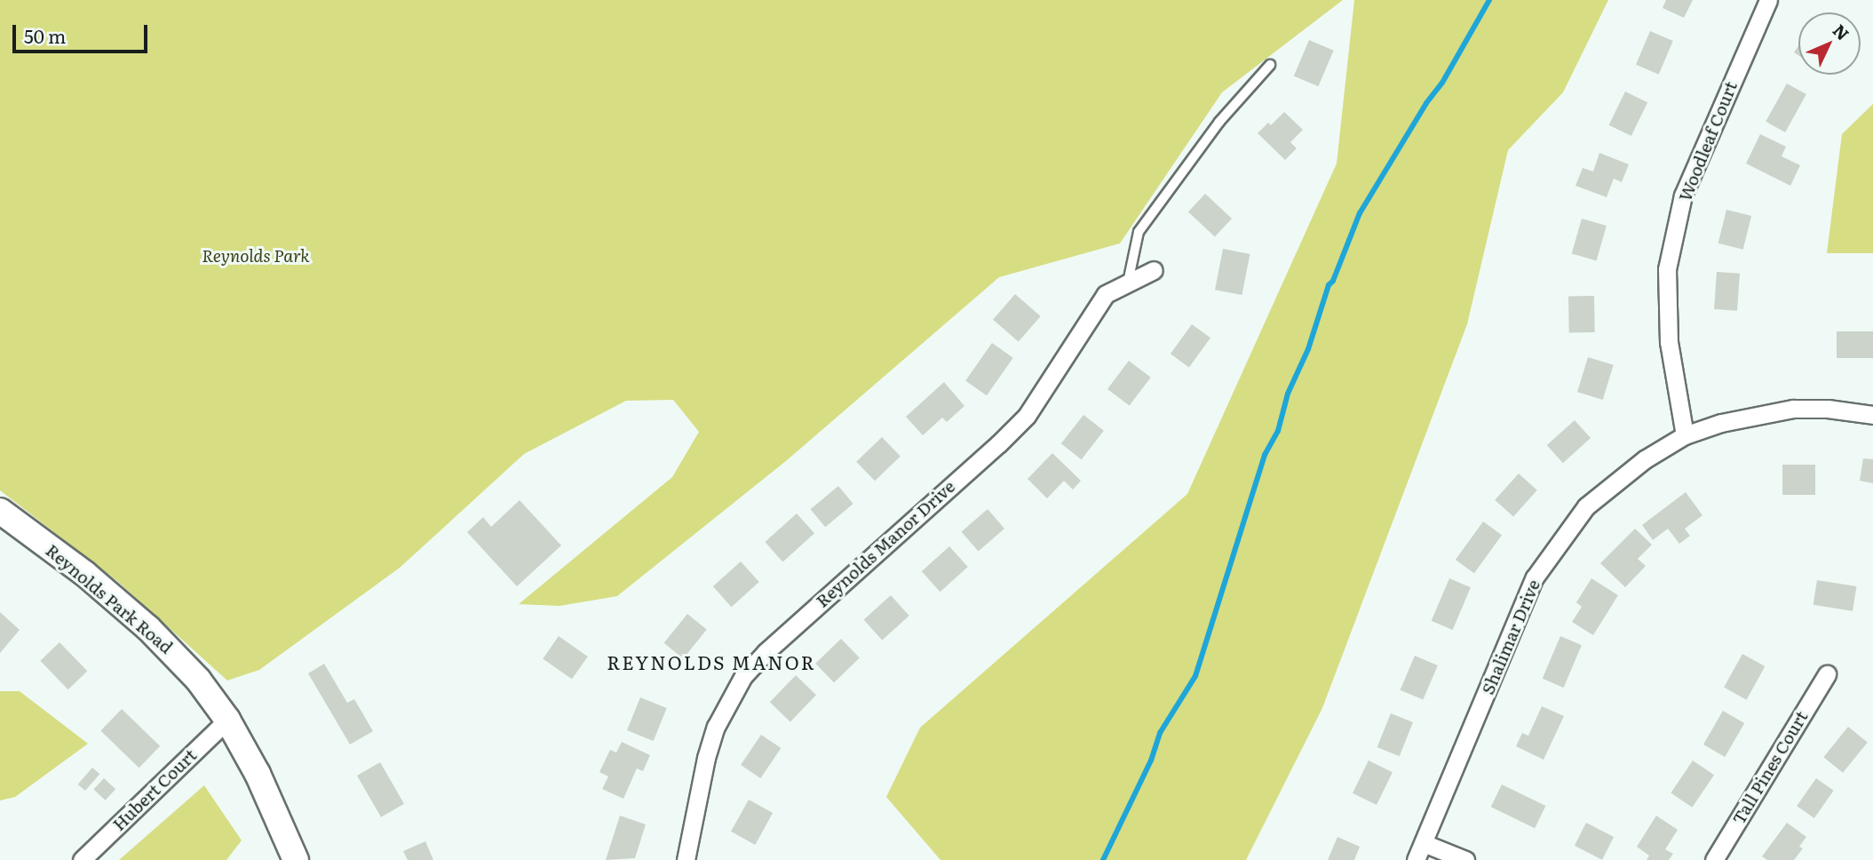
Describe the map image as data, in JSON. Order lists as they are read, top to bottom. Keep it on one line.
{"streets":{"main road":["Reynolds Park Road"],"street":["Woodleaf Court","Reynolds Manor Drive","Shalimar Drive","Tall Pines Court","Hubert Court"]},"crossings":[["Woodleaf Court","Shalimar Drive"],["Reynolds Park Road","Hubert Court"]],"districts":["REYNOLDS MANOR"],"parks":["Reynolds Park"],"scale_bar":"50 m","north":"top right"}
